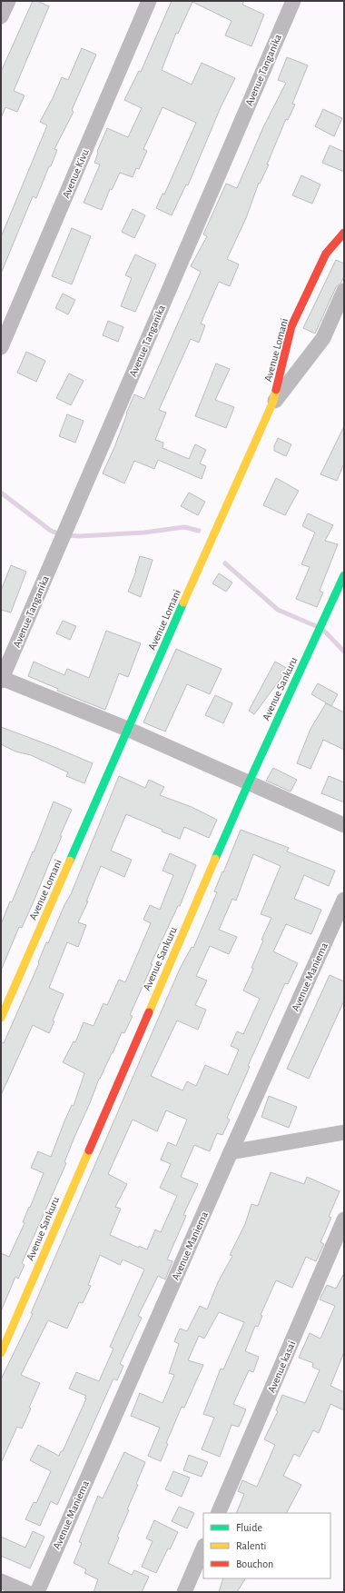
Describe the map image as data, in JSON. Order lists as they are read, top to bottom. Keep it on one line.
{"streets":{"street":["Avenue Tanganika","Avenue Kivu","Avenue Lomani","Avenue Sankuru","Avenue Maniema","Avenue kasai"]},"legend":["Fluide","Ralenti","Bouchon"]}
